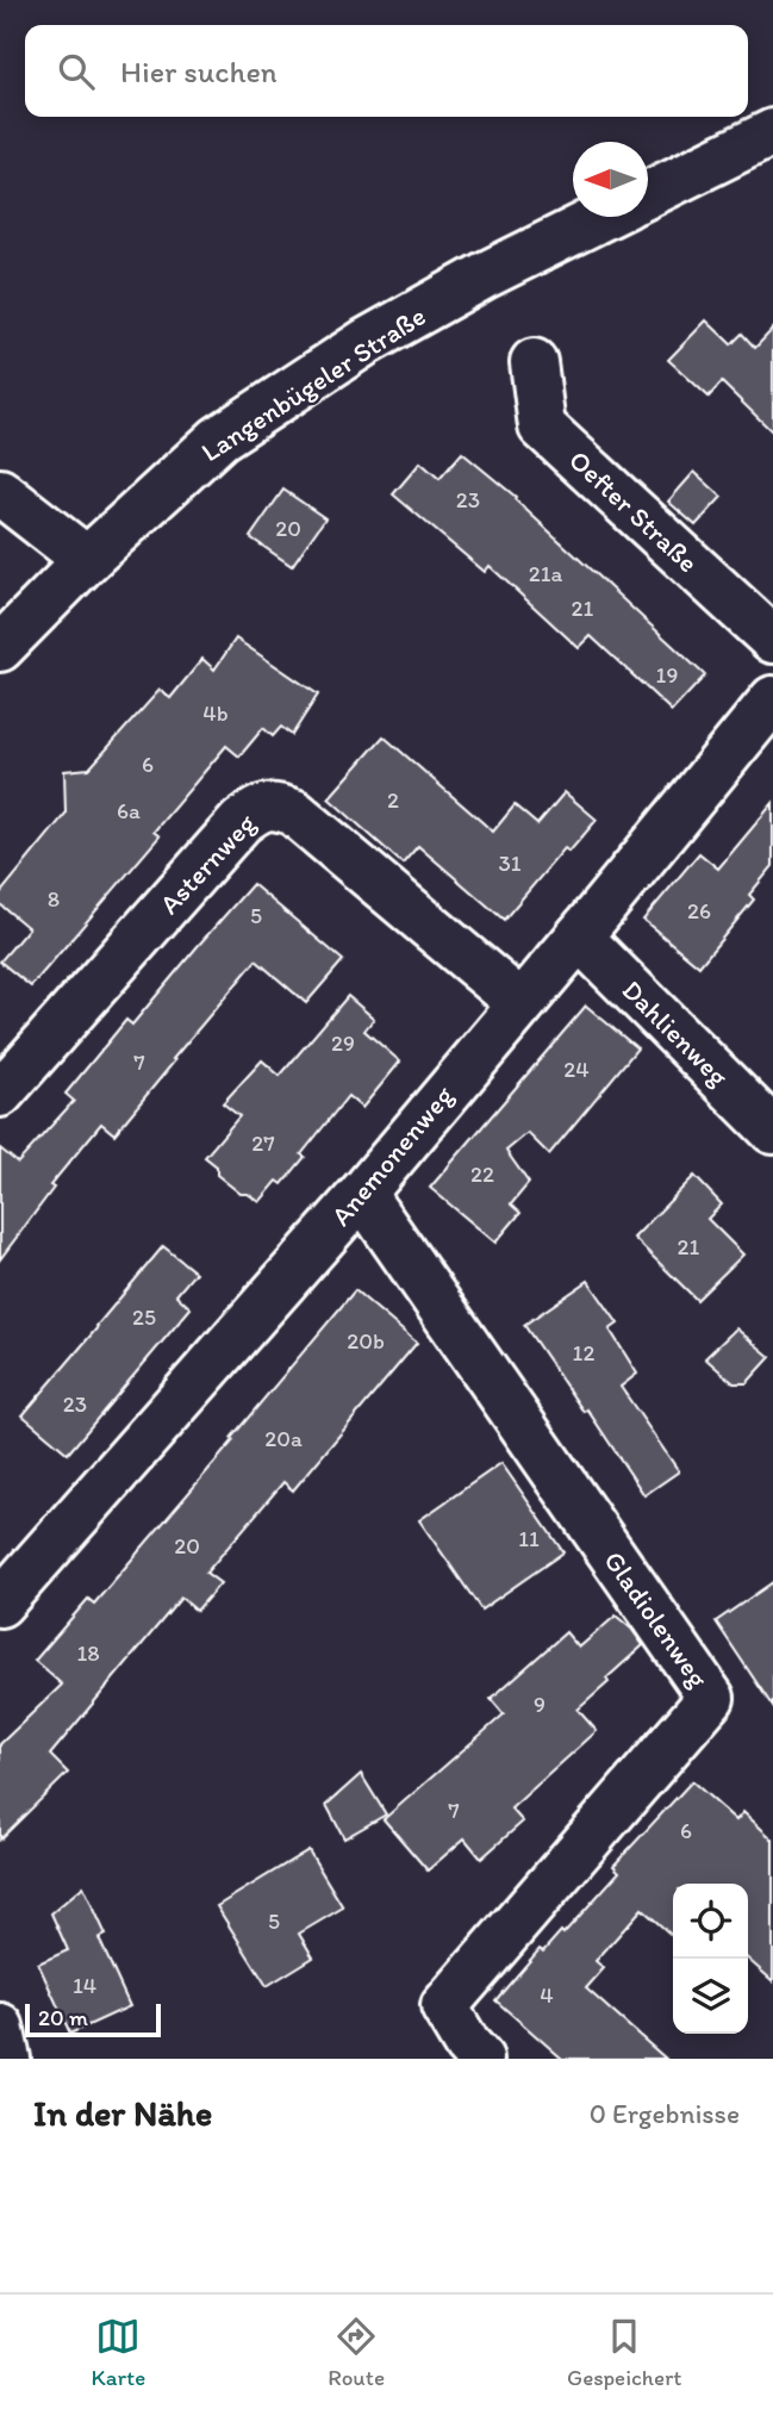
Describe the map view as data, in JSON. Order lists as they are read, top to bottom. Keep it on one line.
{"streets":{"street":["Langenbügeler Straße","Oefter Straße","Asternweg","Dahlienweg","Anemonenweg","Gladiolenweg"]},"crossings":[["Asternweg","Anemonenweg"],["Dahlienweg","Anemonenweg"],["Anemonenweg","Gladiolenweg"]],"house_numbers":["23","20","21a","21","19","4b","6","2","6a","31","8","26","5","29","7","24","27","22","21","25","20b","12","23","20a","11","20","18","9","7","6","5","14","4"],"scale_bar":"20 m","north":"left","page":{"search":"Hier suchen","scale":"20 m","heading":["In der Nähe","0 Ergebnisse"],"nav":["Karte","Route","Gespeichert"]}}
